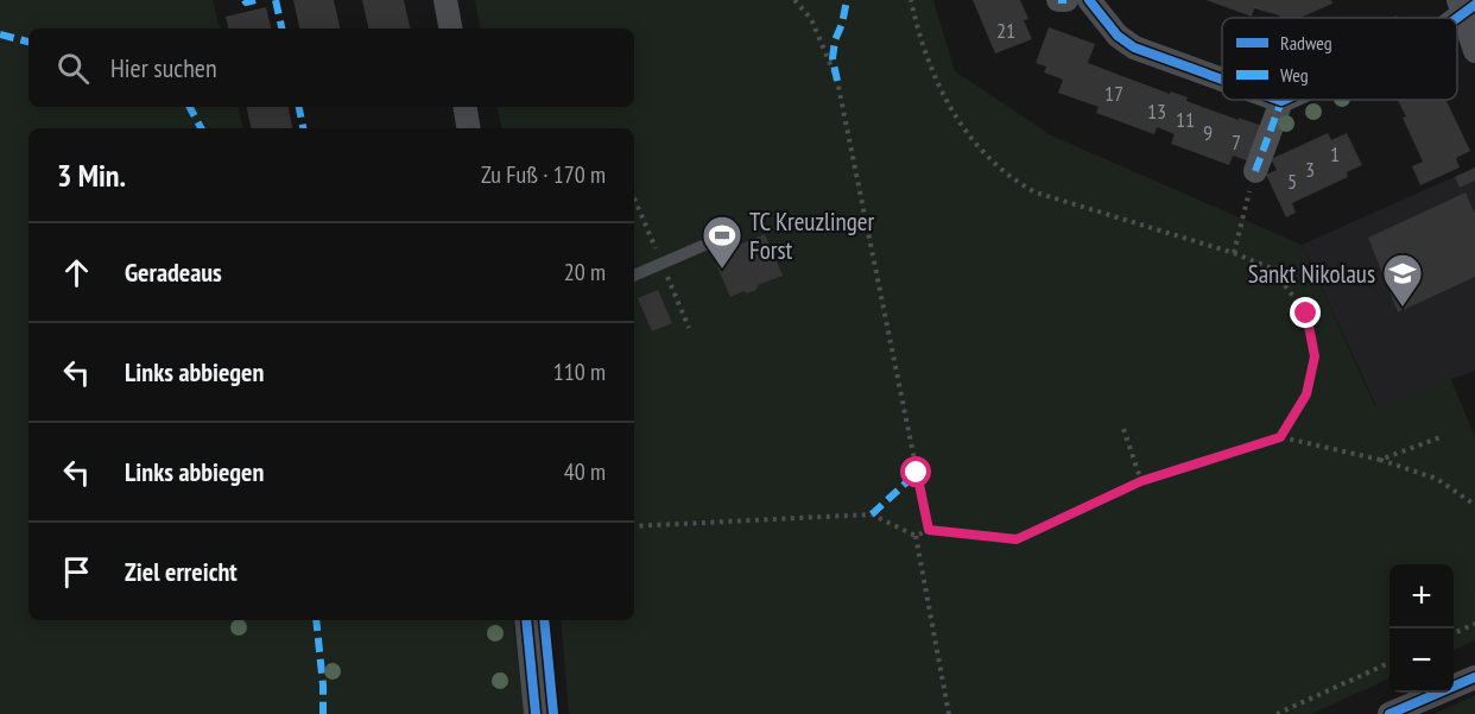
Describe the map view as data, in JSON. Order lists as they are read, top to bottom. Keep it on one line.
{"places":{"sports":["TC Kreuzlinger Forst"],"school or university":["Sankt Nikolaus"]},"house_numbers":["21","17","13","11","9","7","1","3","5"],"legend":["Radweg","Weg"],"page":{"search":"Hier suchen","heading":["3 Min.","Zu Fuß · 170 m"],"list":[["Geradeaus","20 m"],["Links abbiegen","110 m"],["Links abbiegen","40 m"],"Ziel erreicht"],"map_buttons":["+","−"]}}
